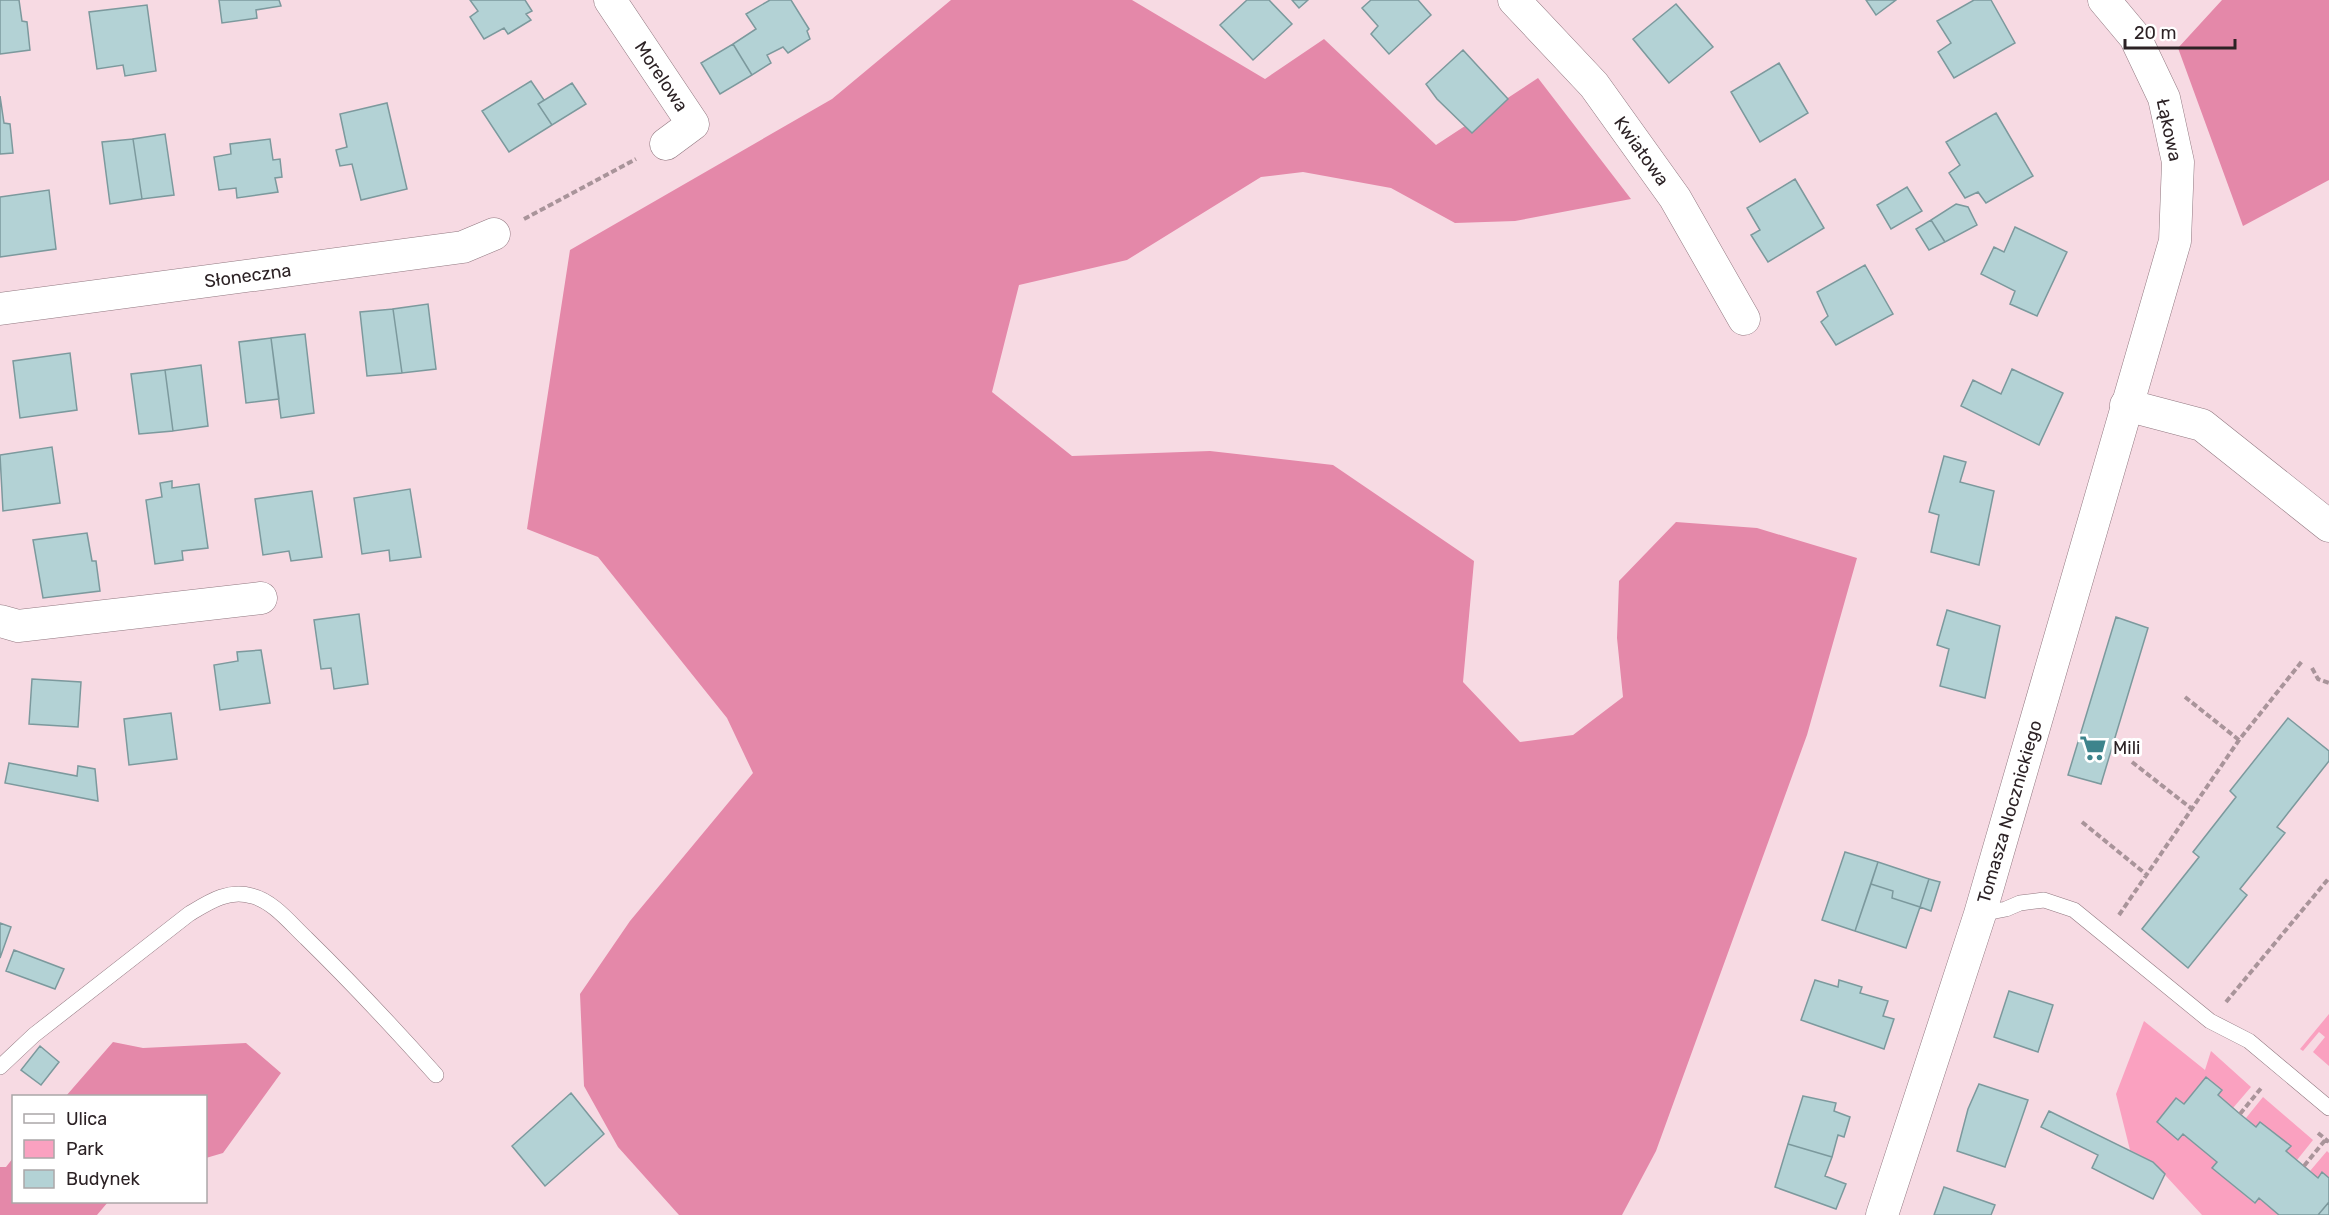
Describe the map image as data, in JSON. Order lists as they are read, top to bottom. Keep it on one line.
{"streets":{"street":["Morelowa","Łąkowa","Kwiatowa","Słoneczna","Tomasza Nocznickiego"]},"crossings":[["Łąkowa","Tomasza Nocznickiego"]],"places":{"supermarket":["Mili"]},"legend":["Ulica","Park","Budynek"],"scale_bar":"20 m"}
